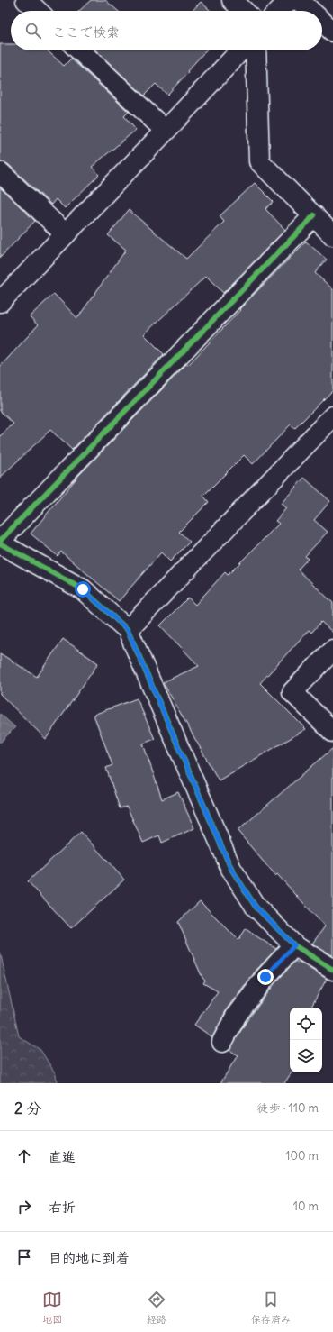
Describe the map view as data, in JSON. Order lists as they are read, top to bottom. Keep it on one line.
{"page":{"search":"ここで検索","heading":["2 分","徒歩 · 110 m"],"list":[["直進","100 m"],["右折","10 m"],"目的地に到着"],"nav":["地図","経路","保存済み"]}}
